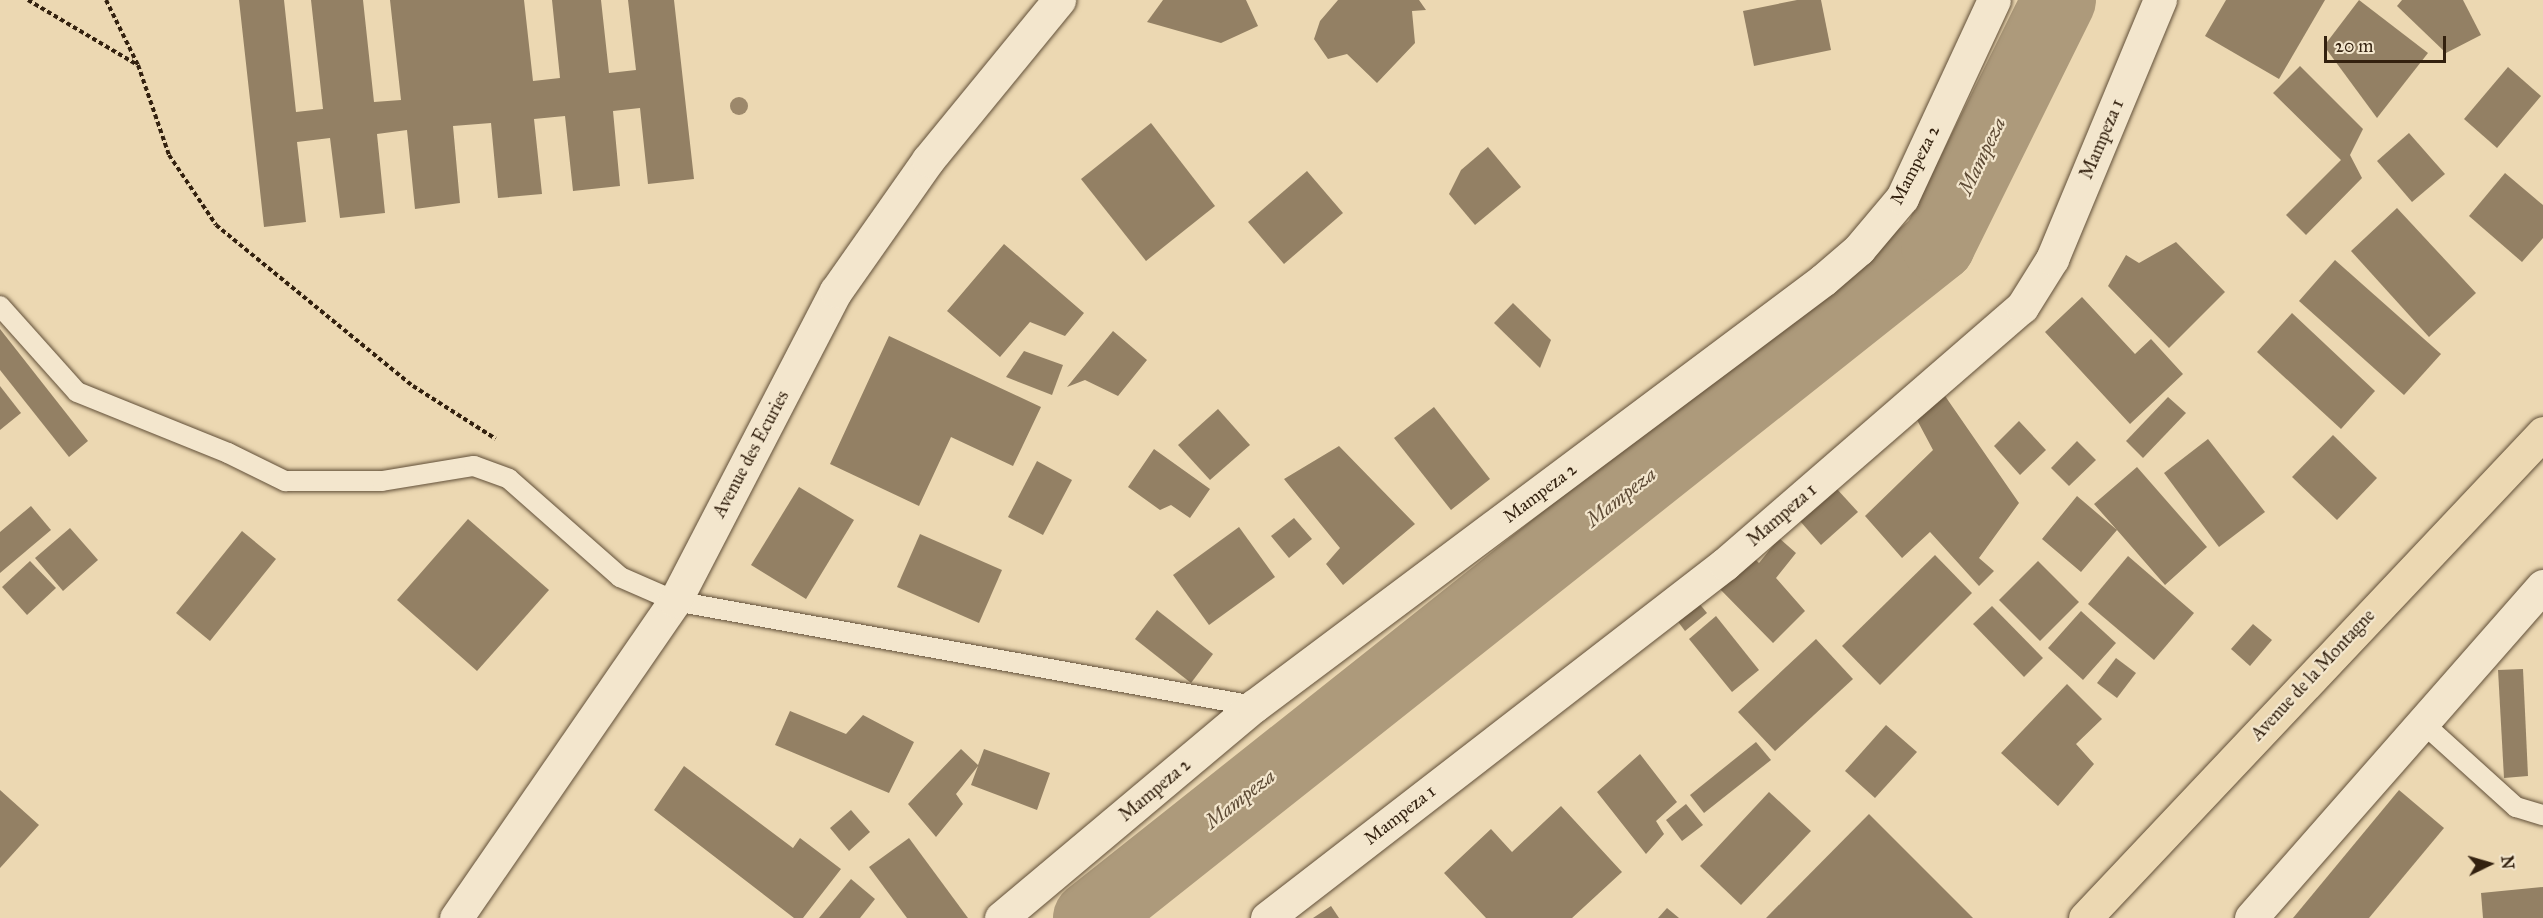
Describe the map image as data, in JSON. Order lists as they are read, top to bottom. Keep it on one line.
{"streets":{"main road":["Avenue de la Montagne"],"street":["Mampeza 1","Mampeza 2","Avenue des Ecuries"]},"water":["Mampeza"],"scale_bar":"20 m","north":"right"}
